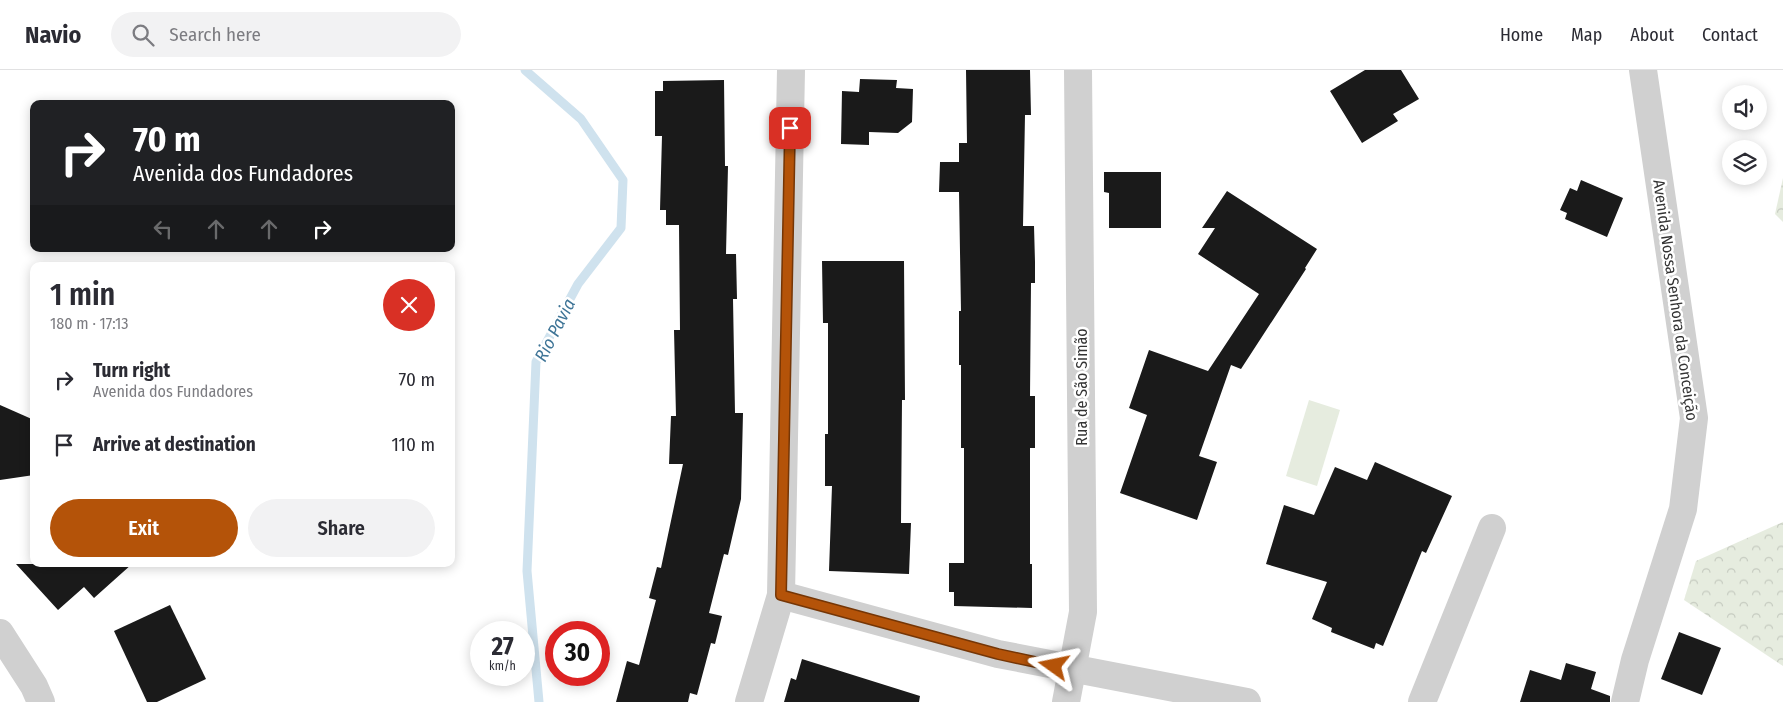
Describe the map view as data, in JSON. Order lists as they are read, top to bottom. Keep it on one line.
{"streets":{"street":["Avenida Nossa Senhora da Conceição","Rua de São Simão"]},"water":["Rio Pavia"],"page":{"header":"Navio","search":"Search here","nav":["Home","Map","About","Contact"],"turn":["70 m","Avenida dos Fundadores"],"heading":["1 min","180 m · 17:13"],"list":[{"name":"Turn right","note":"Avenida dos Fundadores","value":"70 m"},{"name":"Arrive at destination","value":"110 m"}],"buttons":["Exit","Share"],"speed":"27 km/h","limit":"30"}}
